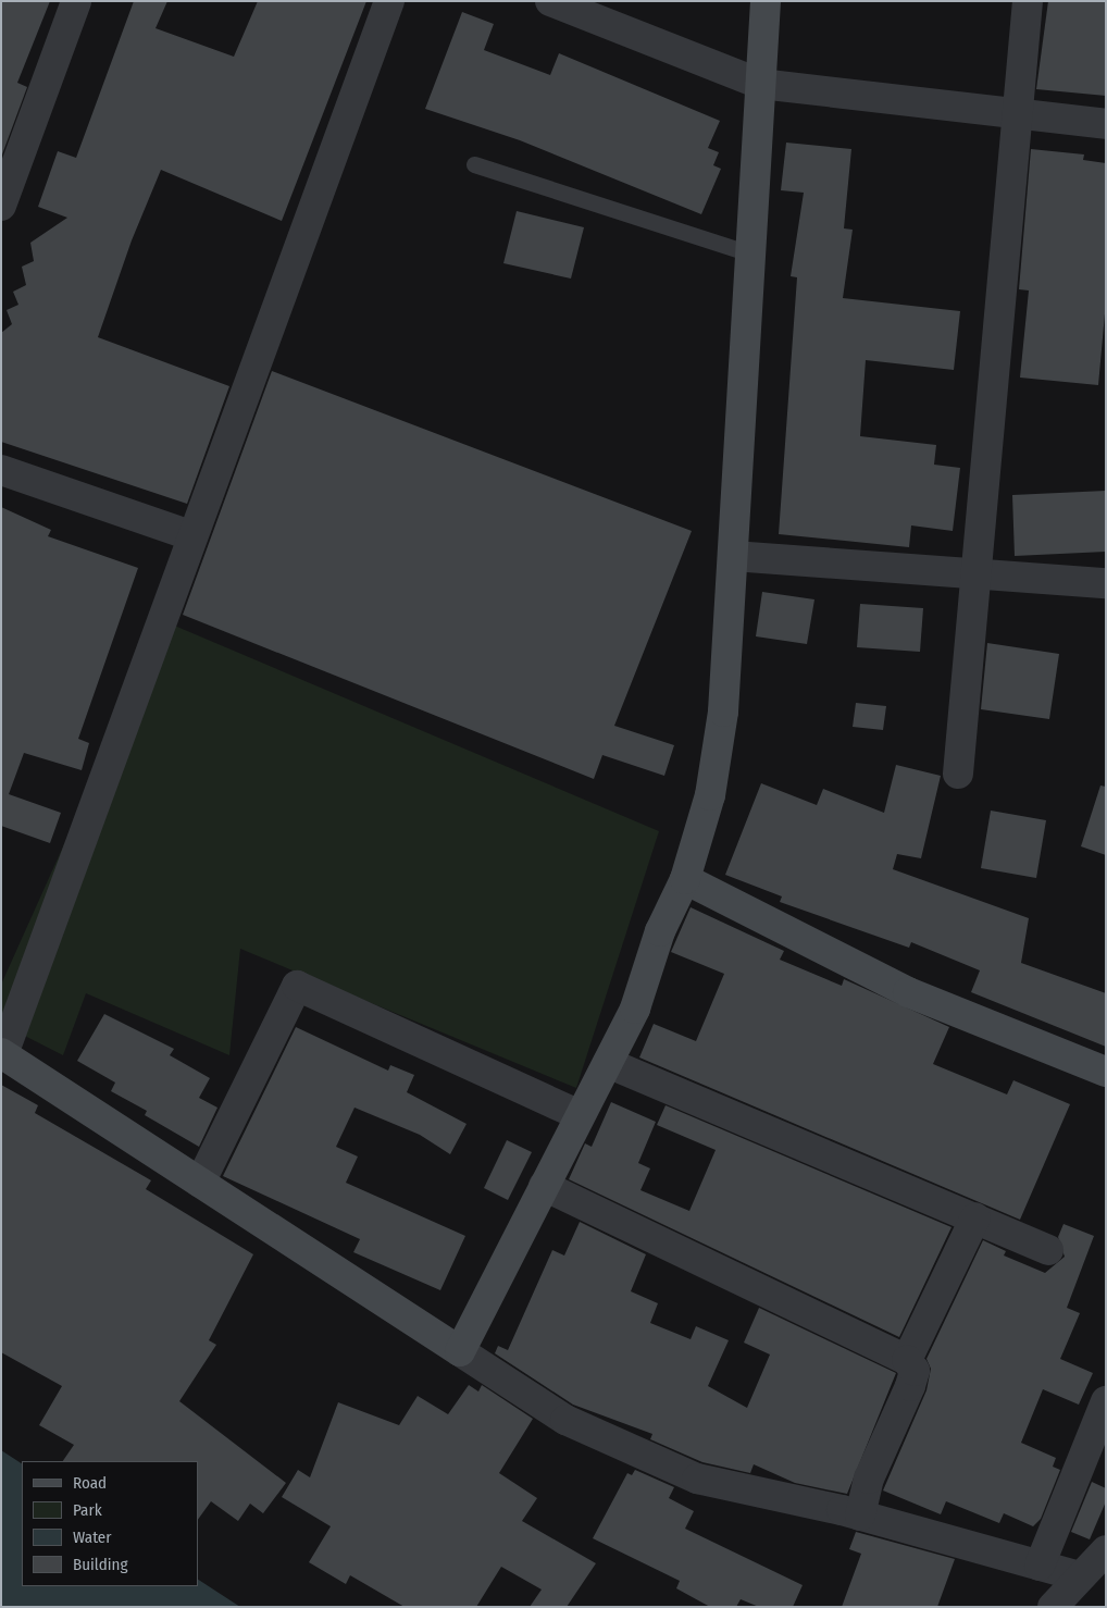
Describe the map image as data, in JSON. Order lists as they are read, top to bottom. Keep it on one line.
{"legend":["Road","Park","Water","Building"]}
